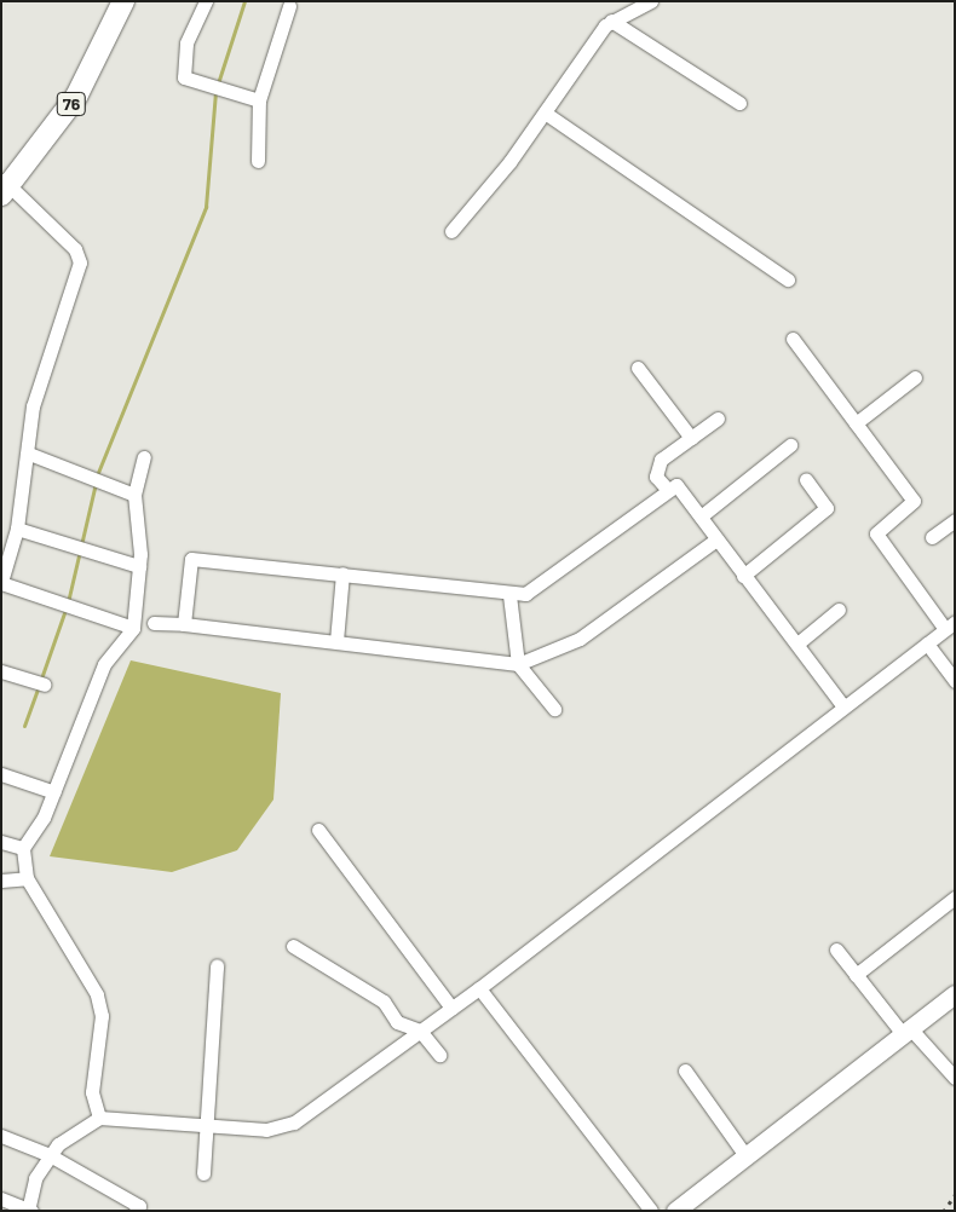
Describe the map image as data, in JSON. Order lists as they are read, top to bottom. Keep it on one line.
{"streets":{"main road":["76"]}}
